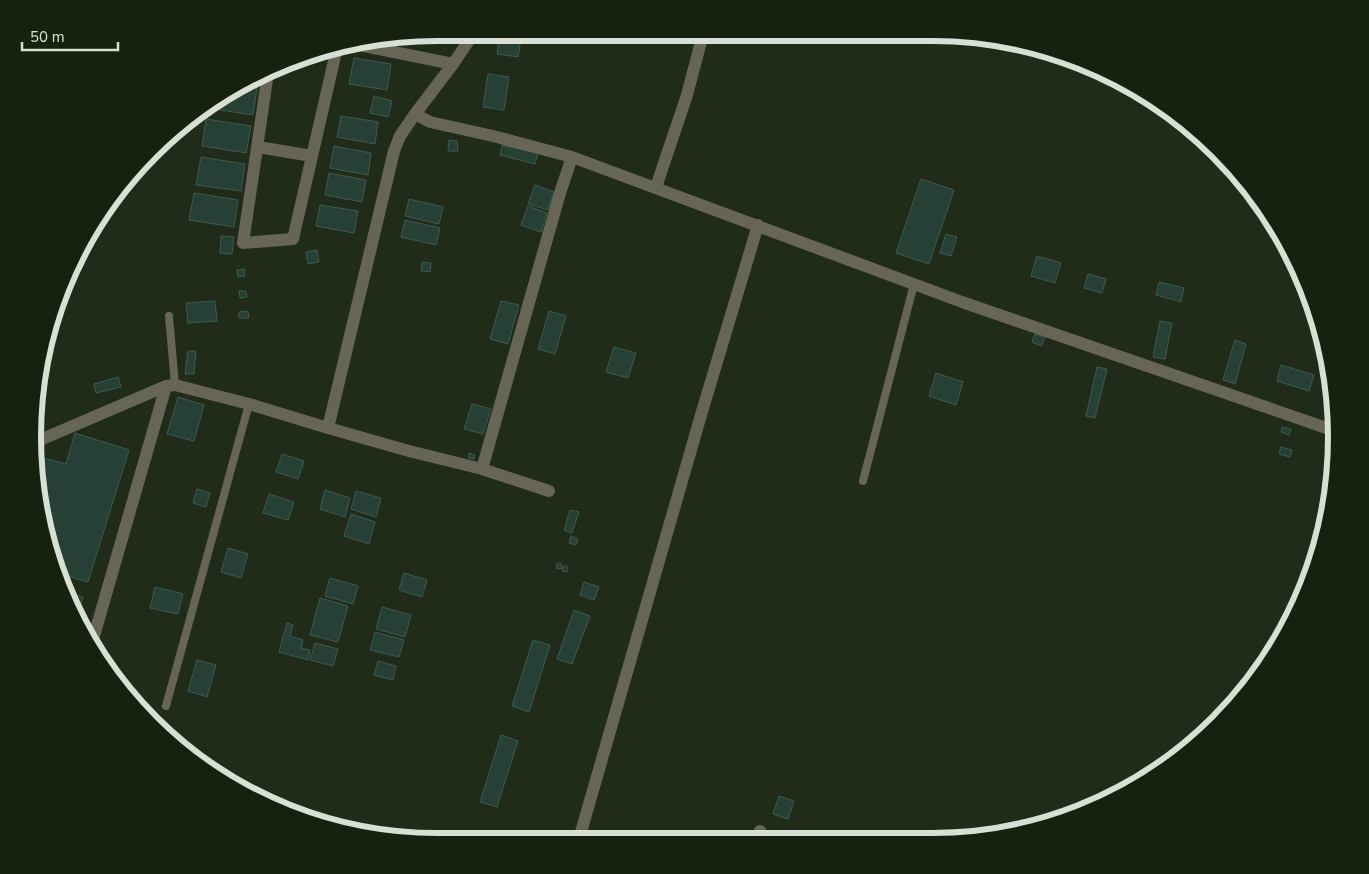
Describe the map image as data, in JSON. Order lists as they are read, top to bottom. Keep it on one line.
{"scale_bar":"50 m"}
